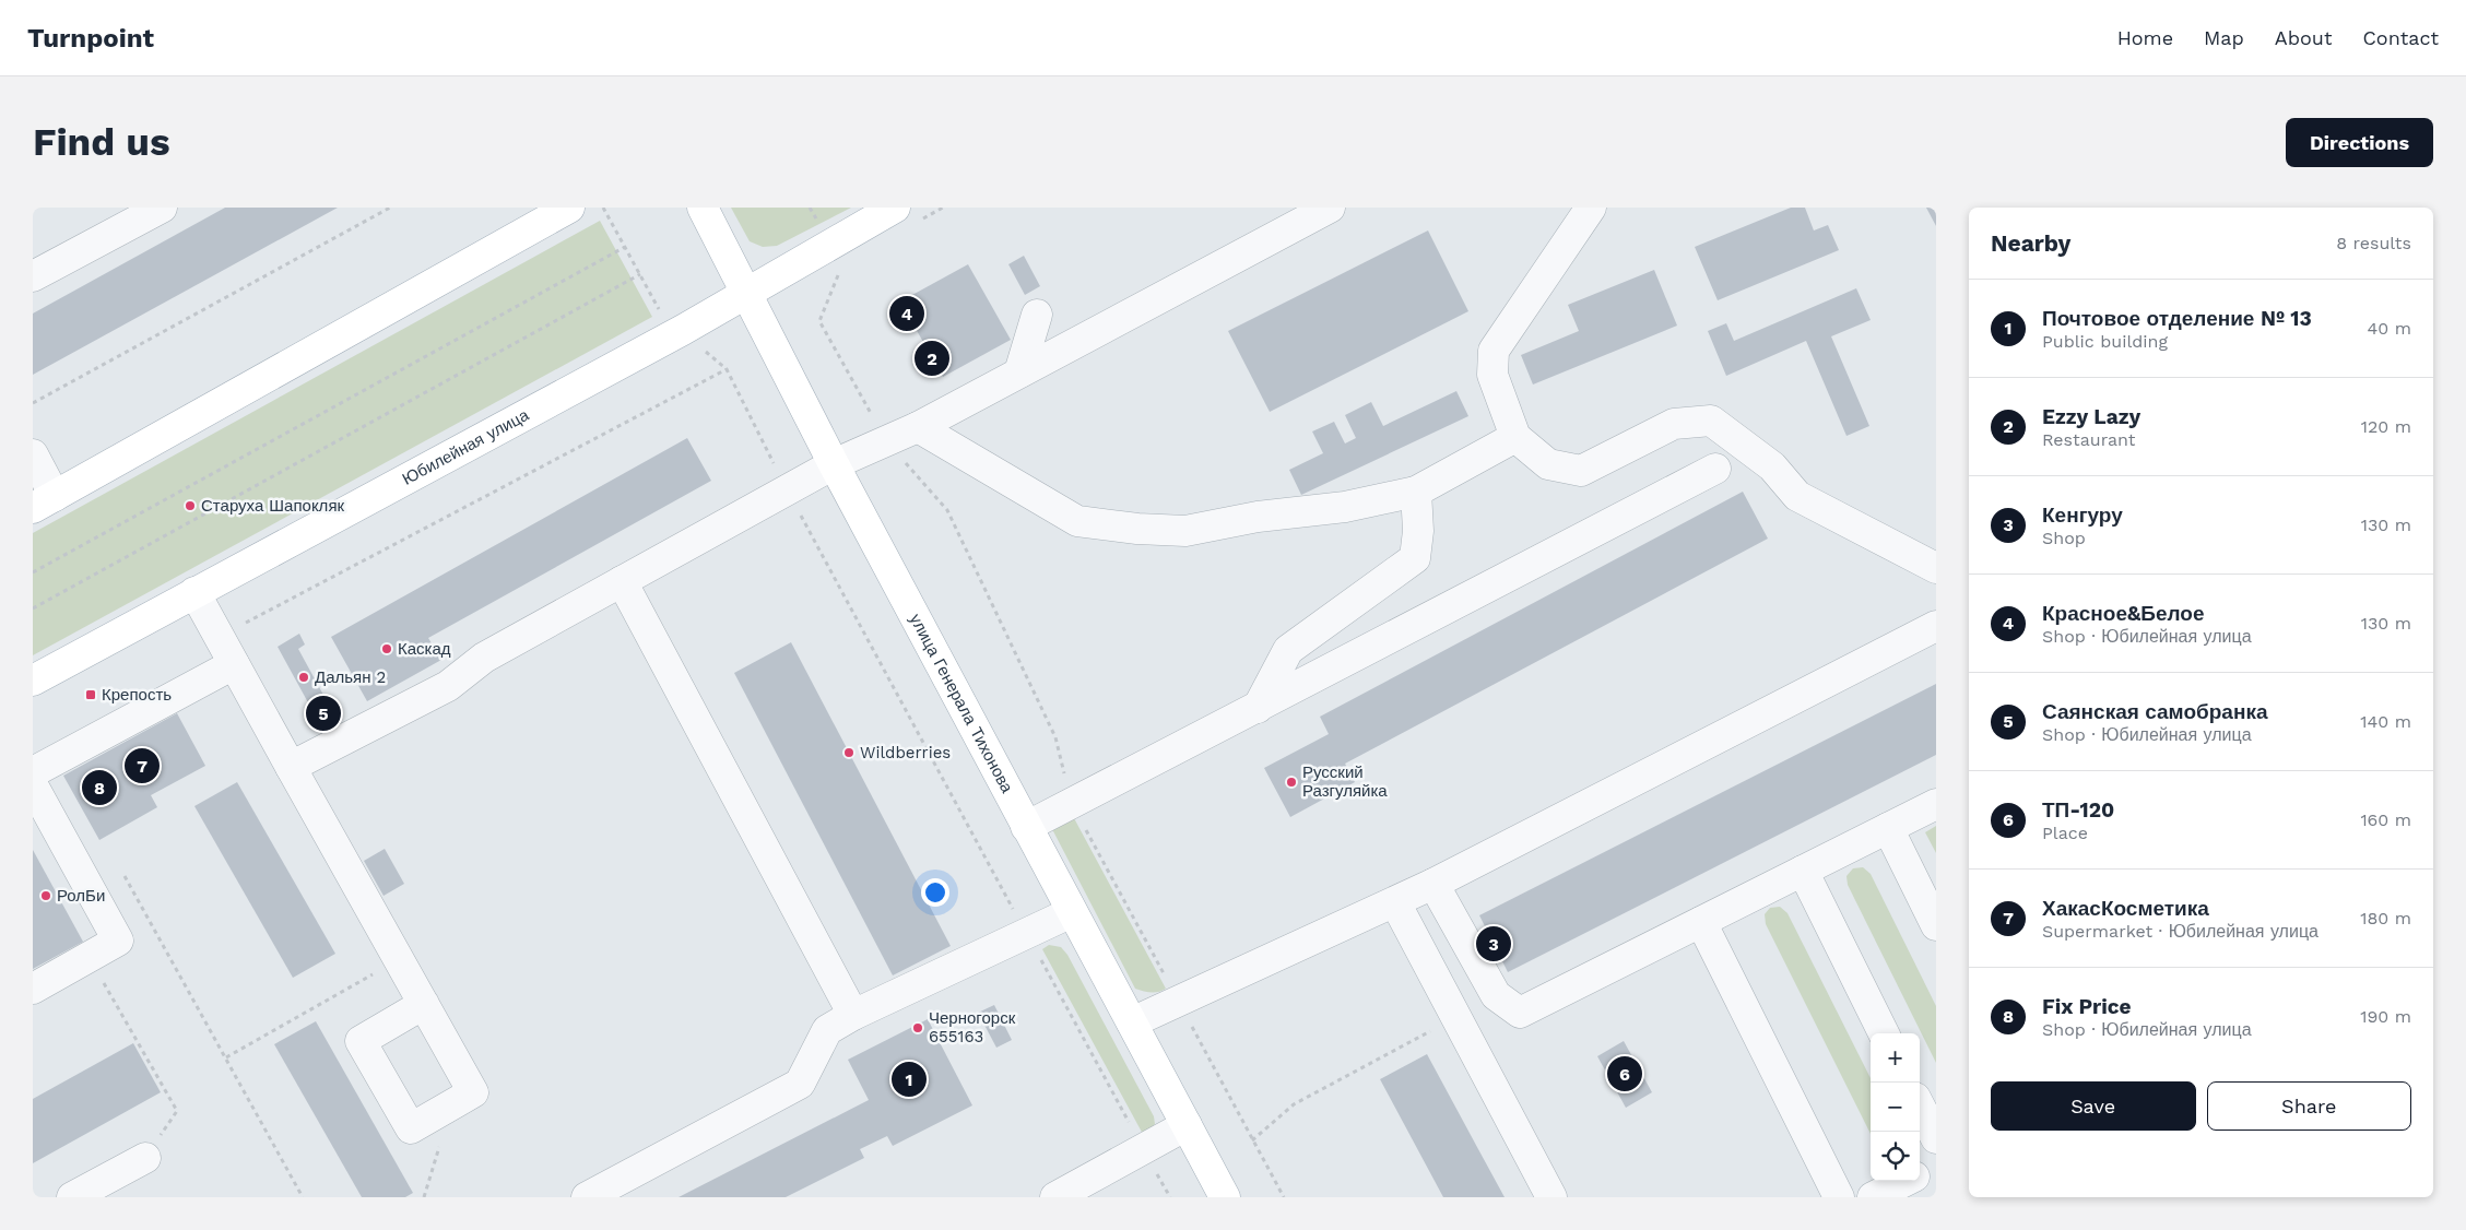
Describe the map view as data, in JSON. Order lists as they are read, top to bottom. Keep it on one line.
{"streets":{"main road":["Юбилейная улица","улица Генерала Тихонова"]},"crossings":[["Юбилейная улица","улица Генерала Тихонова"]],"places":{"other":["Старуха Шапокляк","Каскад","Дальян 2","Wildberries","Русский Разгуляйка","РолБи","Черногорск 655163"],"transit":["Крепость"]},"page":{"header":"Turnpoint","nav":["Home","Map","About","Contact"],"buttons":["Directions",["Save","Share"]],"title":"Find us","heading":["Nearby","8 results"],"list":[{"mark":"1","name":"Почтовое отделение № 13","note":"Public building","value":"40 m"},{"mark":"2","name":"Ezzy Lazy","note":"Restaurant","value":"120 m"},{"mark":"3","name":"Кенгуру","note":"Shop","value":"130 m"},{"mark":"4","name":"Красное&Белое","note":"Shop · Юбилейная улица","value":"130 m"},{"mark":"5","name":"Саянская самобранка","note":"Shop · Юбилейная улица","value":"140 m"},{"mark":"6","name":"ТП-120","note":"Place","value":"160 m"},{"mark":"7","name":"ХакасКосметика","note":"Supermarket · Юбилейная улица","value":"180 m"},{"mark":"8","name":"Fix Price","note":"Shop · Юбилейная улица","value":"190 m"}],"pins":["4","2","5","7","8","3","6","1"],"map_buttons":["+","−"]}}
